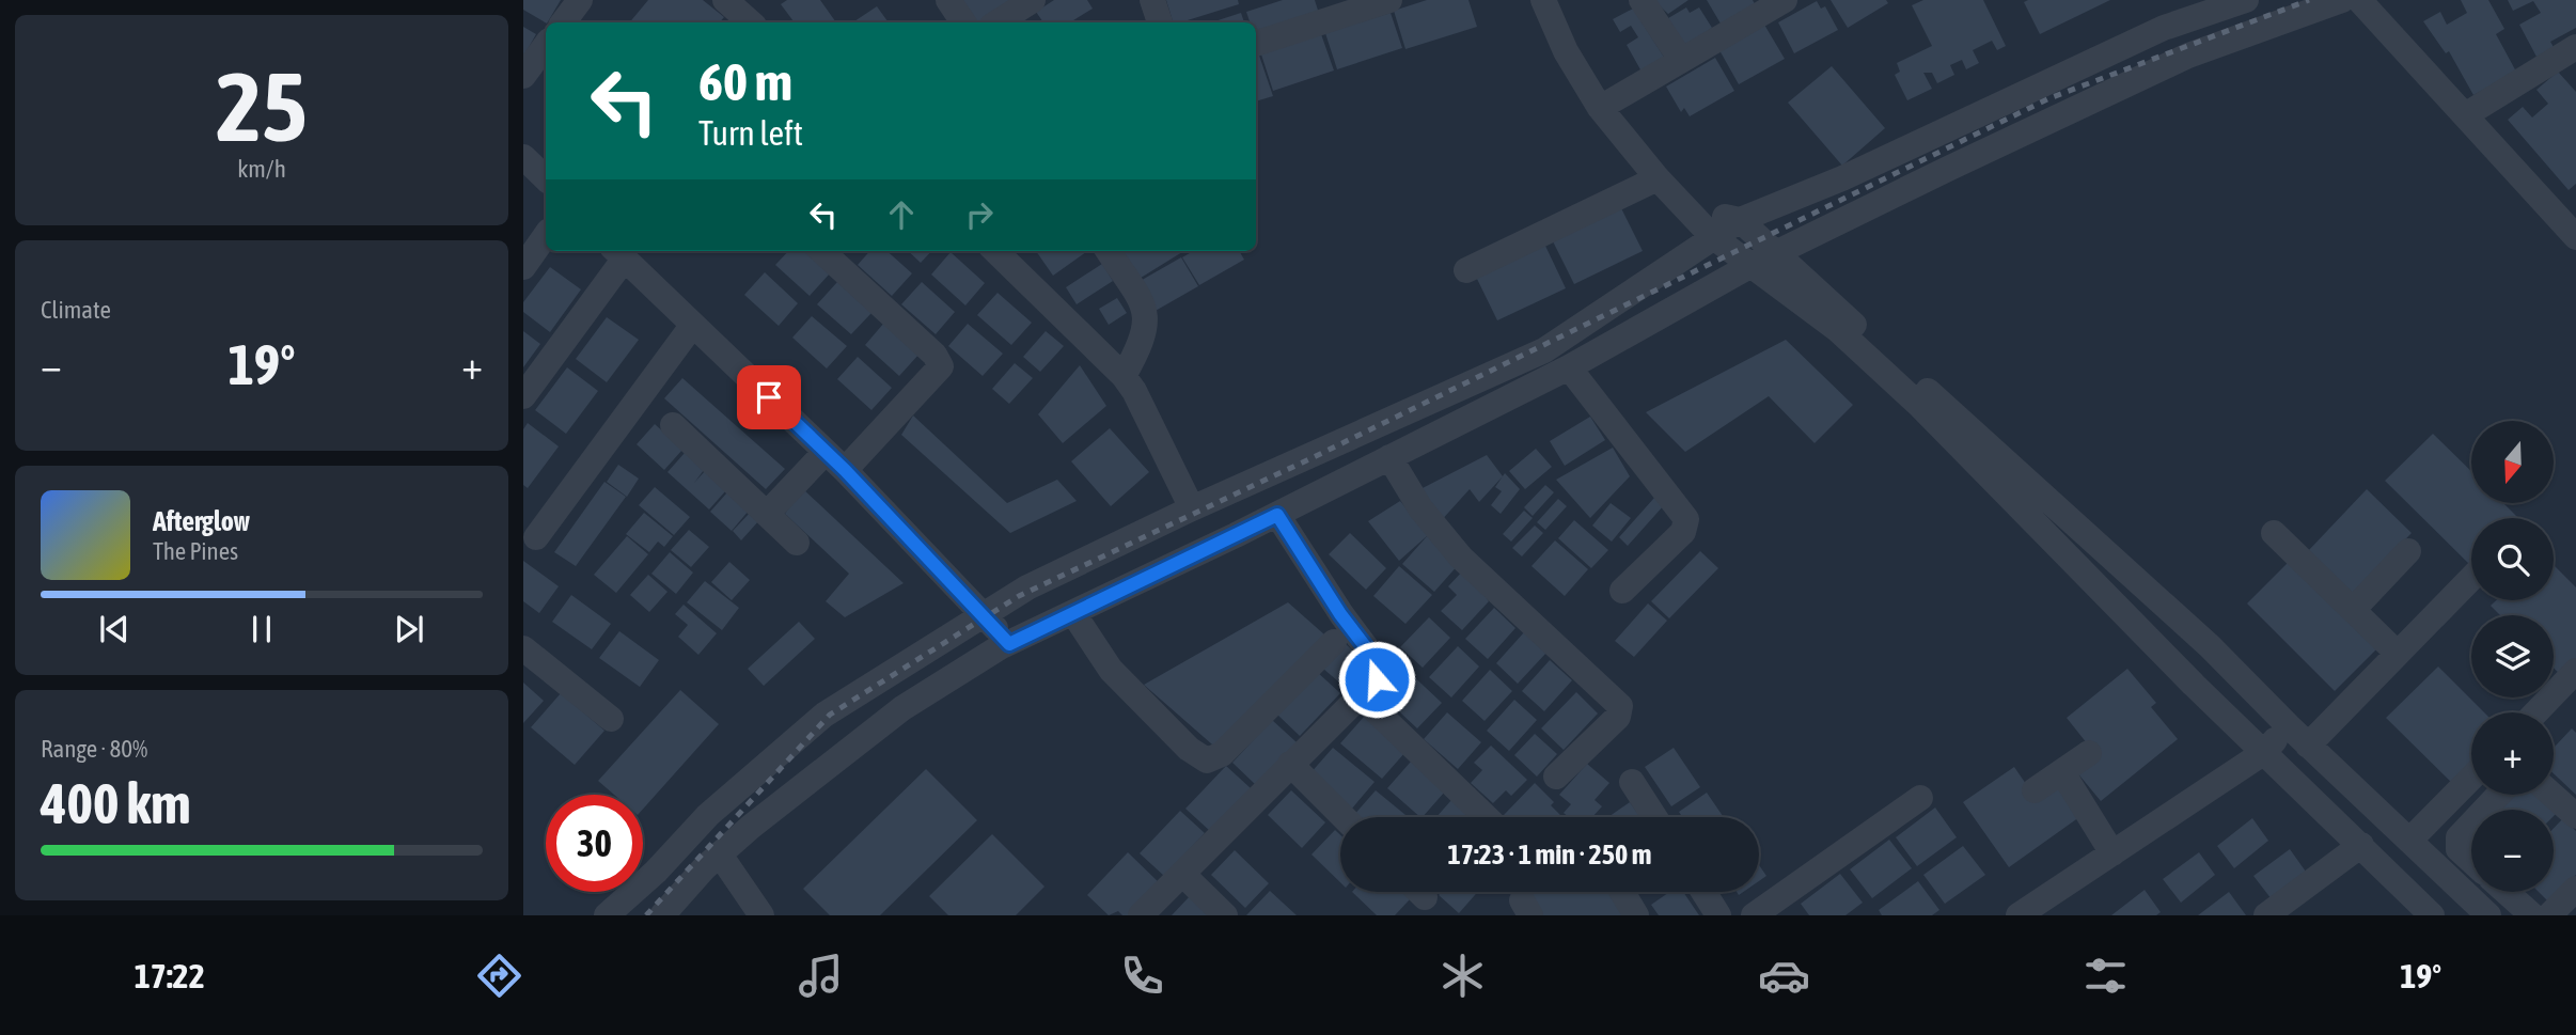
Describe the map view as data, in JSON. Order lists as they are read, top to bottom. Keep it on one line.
{"north":"bottom","page":{"tile":[["25","km/h"],"Climate",["Range · 80%","400 km"]],"turn":["60 m","Turn left"],"heat":["−","19°","+"],"map_buttons":["+","−"],"song":["Afterglow","The Pines"],"limit":"30","trip":"17:23 · 1 min · 250 m","tabs":["17:22","19°"]}}
